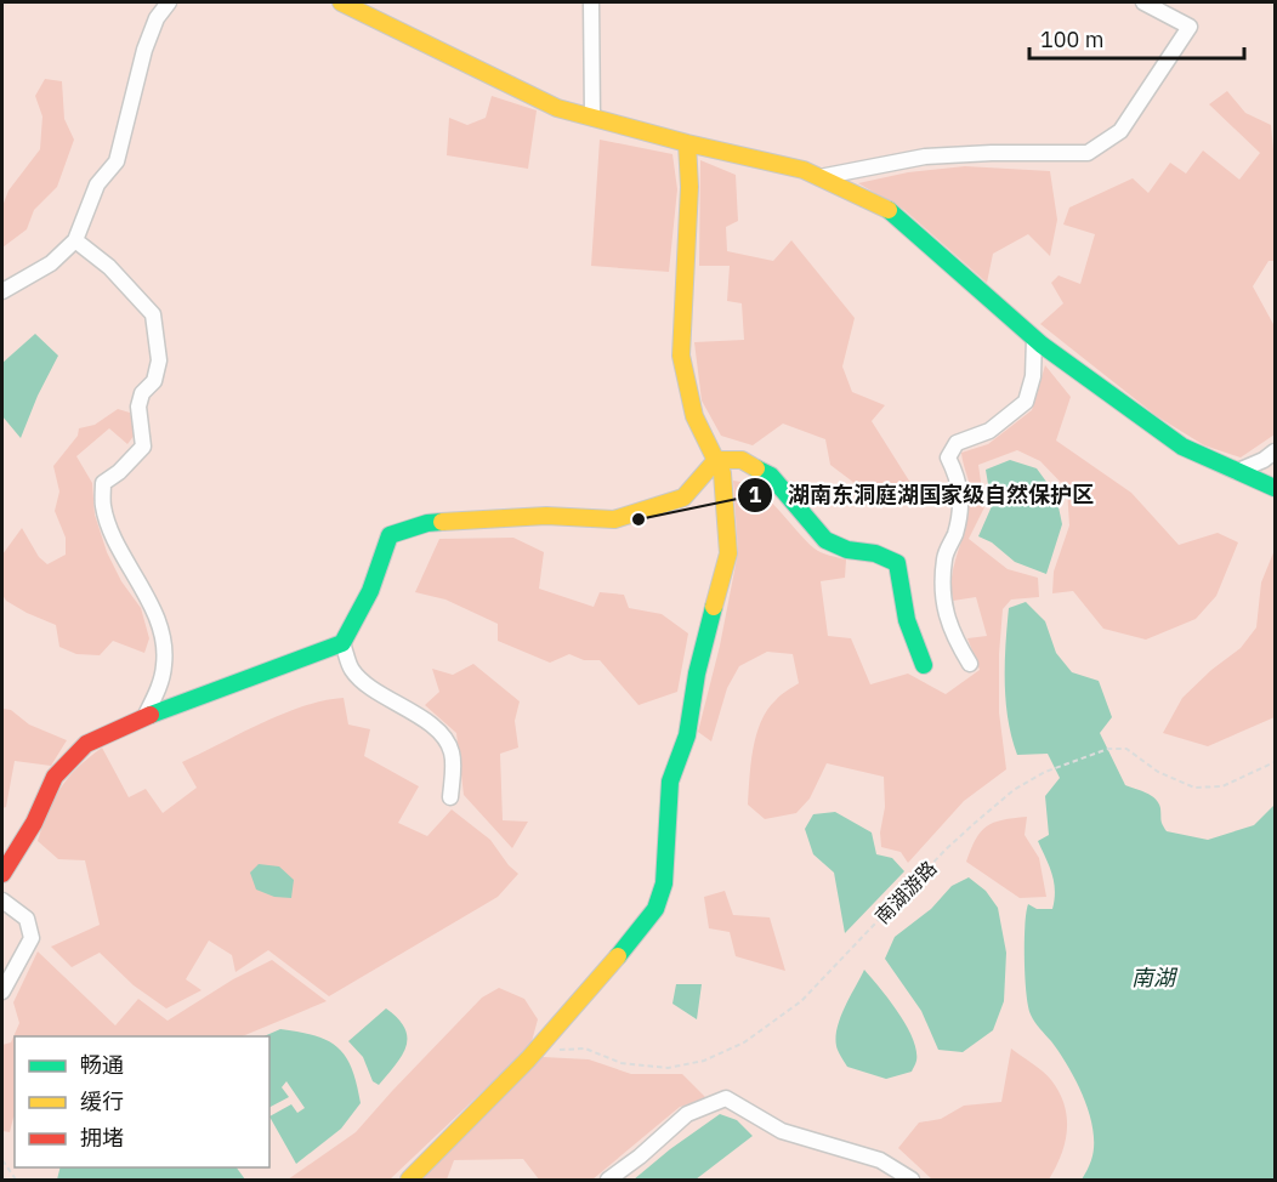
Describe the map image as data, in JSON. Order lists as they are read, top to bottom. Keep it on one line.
{"streets":{"path":["南湖游路"]},"water":["南湖"],"places":["湖南东洞庭湖国家级自然保护区"],"legend":["畅通","缓行","拥堵"],"scale_bar":"100 m"}
